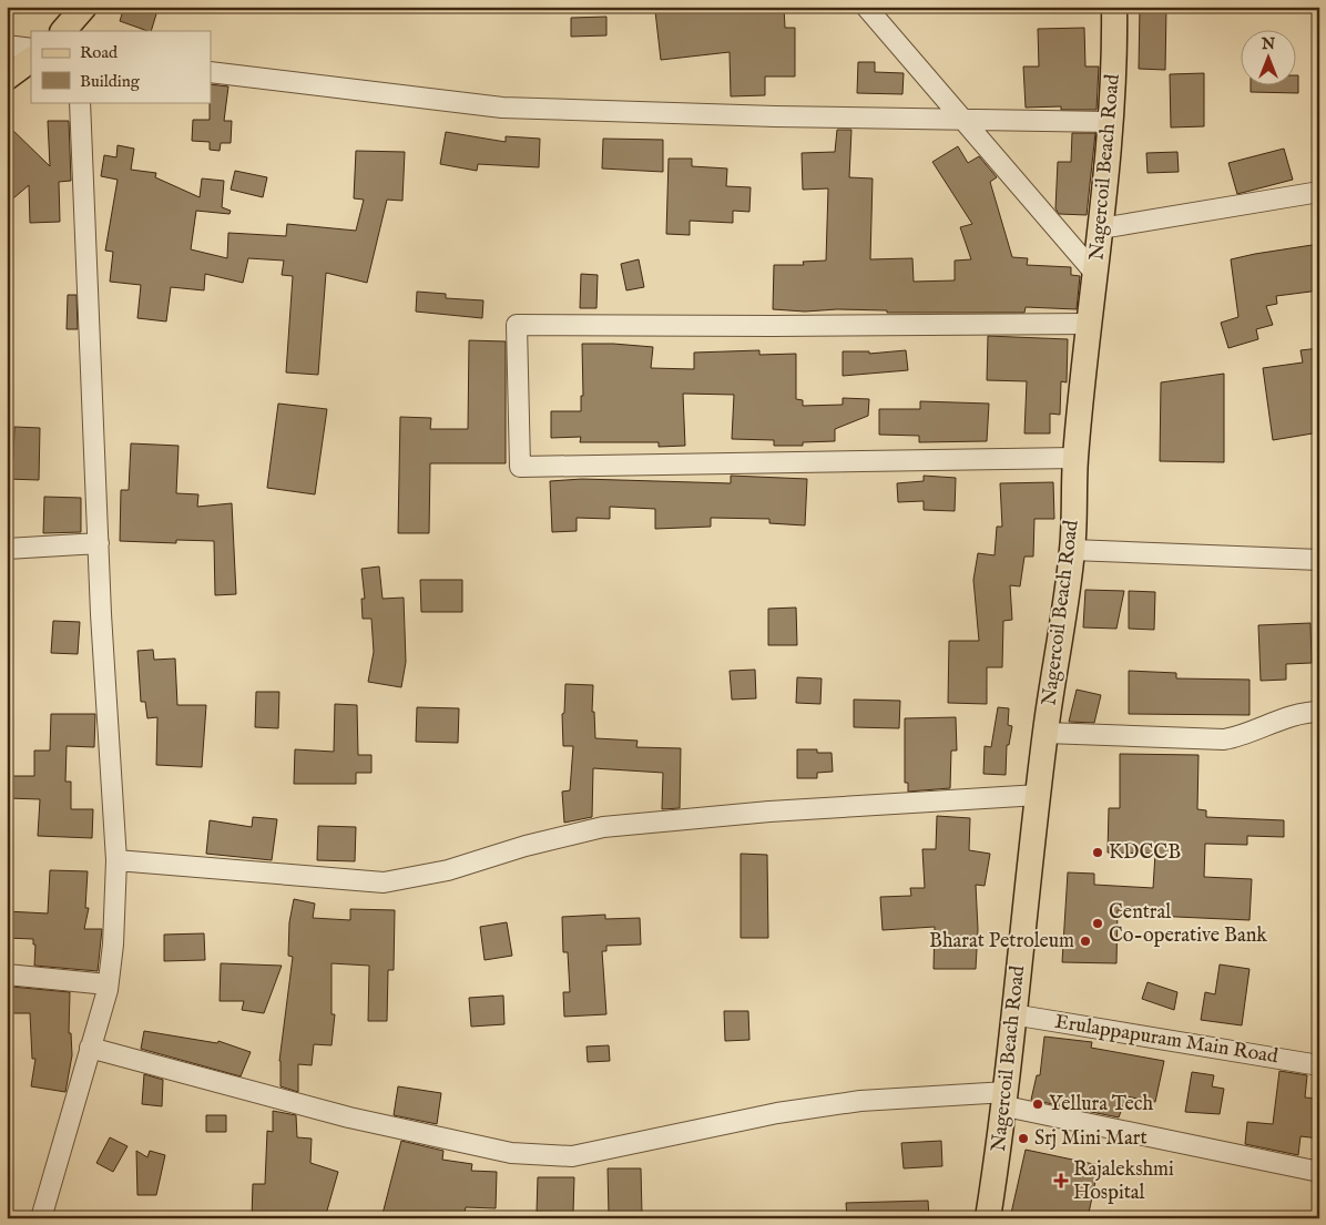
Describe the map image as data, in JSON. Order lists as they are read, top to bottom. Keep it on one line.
{"streets":{"main road":["Nagercoil Beach Road"],"street":["Erulappapuram Main Road"]},"crossings":[["Nagercoil Beach Road","Erulappapuram Main Road"]],"places":{"other":["KDCCB","Central Co-operative Bank","Bharat Petroleum","Yellura Tech","Srj Mini Mart"],"health":["Rajalekshmi Hospital"]},"legend":["Road","Building"],"north":"top"}
